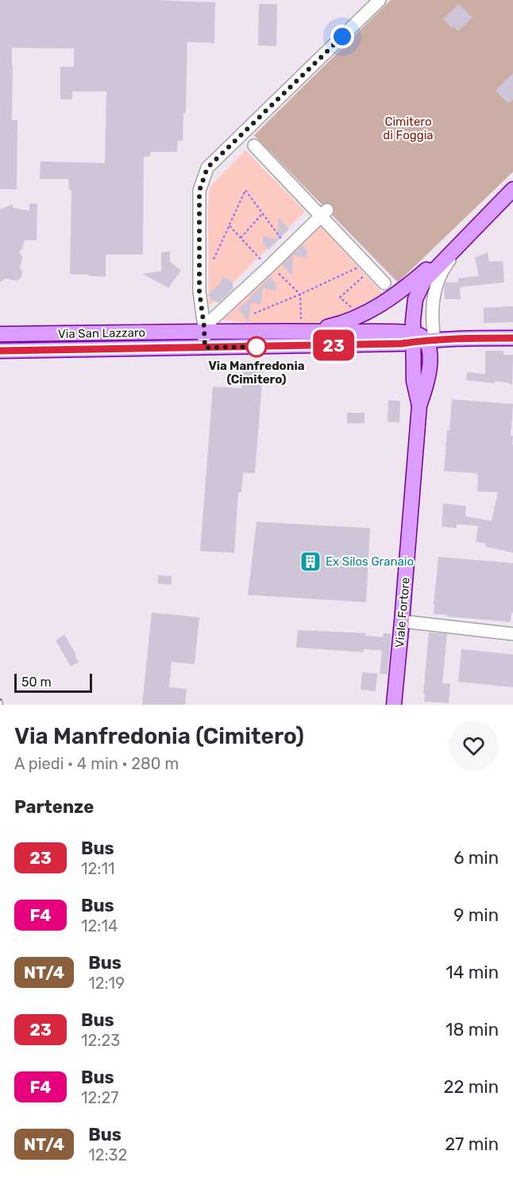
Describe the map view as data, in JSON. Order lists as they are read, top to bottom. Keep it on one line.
{"streets":{"main road":["Via San Lazzaro","Viale Fortore"]},"crossings":[["Via San Lazzaro","Viale Fortore"]],"parks":["Cimitero di Foggia"],"places":{"other":["Via Manfredonia (Cimitero)"],"building":["Ex Silos Granaio"]},"lines":["bus line 23"],"scale_bar":"50 m","page":{"on_map":"23","scale":"50 m","heading":[["Via Manfredonia (Cimitero)","A piedi · 4 min · 280 m"],"Partenze"],"list":[{"mark":"23","name":"Bus","note":"12:11","value":"6 min"},{"mark":"F4","name":"Bus","note":"12:14","value":"9 min"},{"mark":"NT/4","name":"Bus","note":"12:19","value":"14 min"},{"mark":"23","name":"Bus","note":"12:23","value":"18 min"},{"mark":"F4","name":"Bus","note":"12:27","value":"22 min"},{"mark":"NT/4","name":"Bus","note":"12:32","value":"27 min"}]}}
